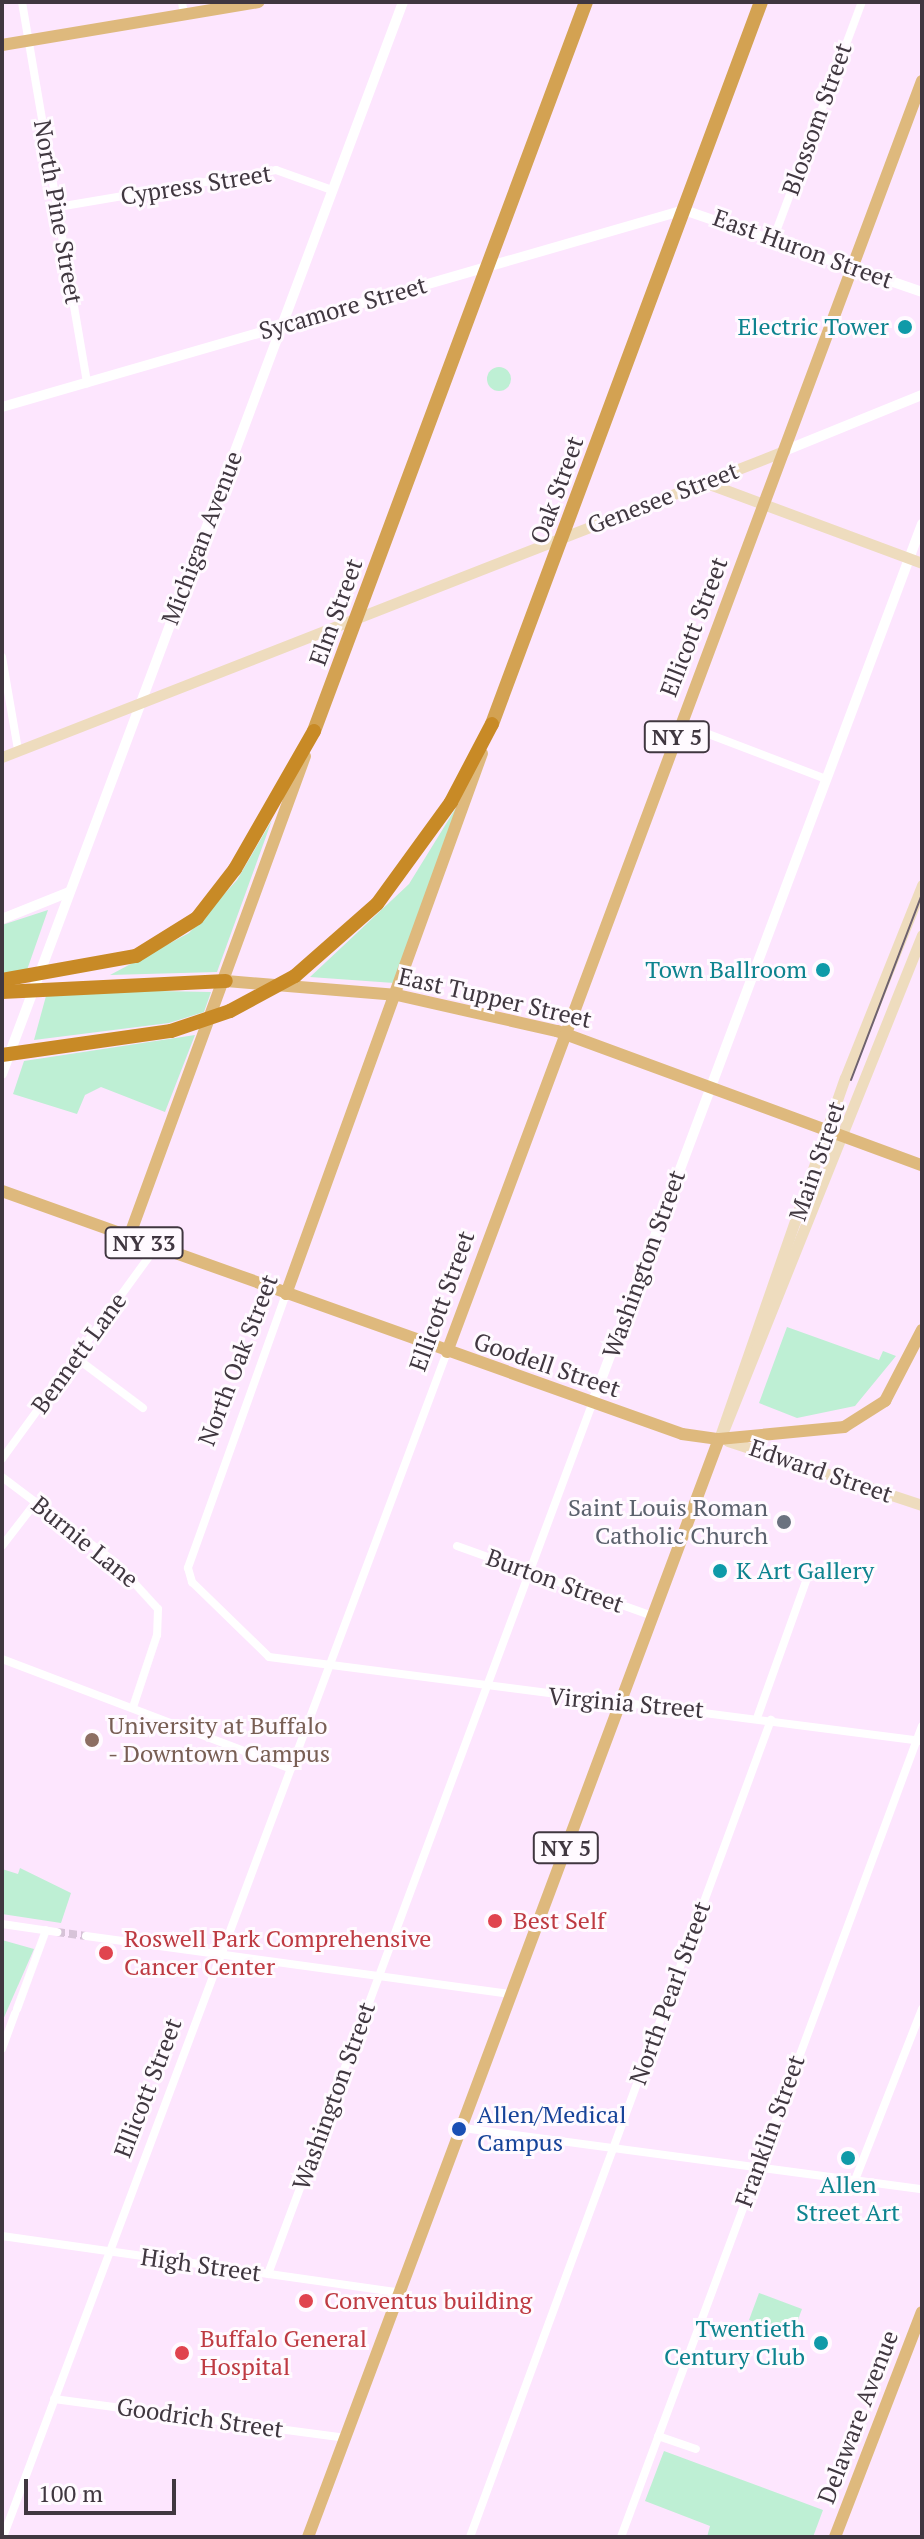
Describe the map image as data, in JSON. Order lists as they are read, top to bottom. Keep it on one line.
{"streets":{"highway":["Oak Street","Elm Street"],"main road":["Genesee Street","Ellicott Street","NY 5","East Tupper Street","Main Street","NY 33","North Oak Street","Goodell Street","Edward Street","Delaware Avenue"],"street":["Blossom Street","Cypress Street","North Pine Street","East Huron Street","Sycamore Street","Michigan Avenue","Washington Street","Bennett Lane","Burnie Lane","Burton Street","Virginia Street","North Pearl Street","Franklin Street","High Street","Goodrich Street"]},"crossings":[["Blossom Street","East Huron Street"],["Cypress Street","North Pine Street"],["Cypress Street","Michigan Avenue"],["North Pine Street","Sycamore Street"],["East Huron Street","Sycamore Street"],["East Huron Street","Oak Street"],["East Huron Street","Ellicott Street"],["Sycamore Street","Oak Street"],["Sycamore Street","Michigan Avenue"],["Sycamore Street","Elm Street"],["Oak Street","Genesee Street"],["Oak Street","East Tupper Street"],["Oak Street","North Oak Street"],["Genesee Street","Michigan Avenue"],["Genesee Street","Elm Street"],["Genesee Street","Ellicott Street"],["Elm Street","East Tupper Street"],["Elm Street","Goodell Street"],["Ellicott Street","East Tupper Street"],["Ellicott Street","North Oak Street"],["Ellicott Street","Goodell Street"],["Ellicott Street","Virginia Street"],["Ellicott Street","High Street"],["Ellicott Street","Goodrich Street"],["NY 5","Goodell Street"],["NY 5","Edward Street"],["NY 5","Burton Street"],["NY 5","Virginia Street"],["NY 5","High Street"],["NY 5","Goodrich Street"],["East Tupper Street","Main Street"],["East Tupper Street","Washington Street"],["East Tupper Street","North Oak Street"],["Washington Street","Goodell Street"],["Washington Street","Burton Street"],["Washington Street","Virginia Street"],["Washington Street","High Street"],["Bennett Lane","Goodell Street"],["North Oak Street","Goodell Street"],["North Oak Street","Virginia Street"],["Goodell Street","Edward Street"],["Virginia Street","North Pearl Street"],["Virginia Street","Franklin Street"]],"places":["Electric Tower","Town Ballroom","Saint Louis Roman Catholic Church","K Art Gallery","University at Buffalo - Downtown Campus","Best Self","Roswell Park Comprehensive Cancer Center","Allen/Medical Campus","Allen Street Art","Conventus building","Twentieth Century Club","Buffalo General Hospital"],"scale_bar":"100 m"}
